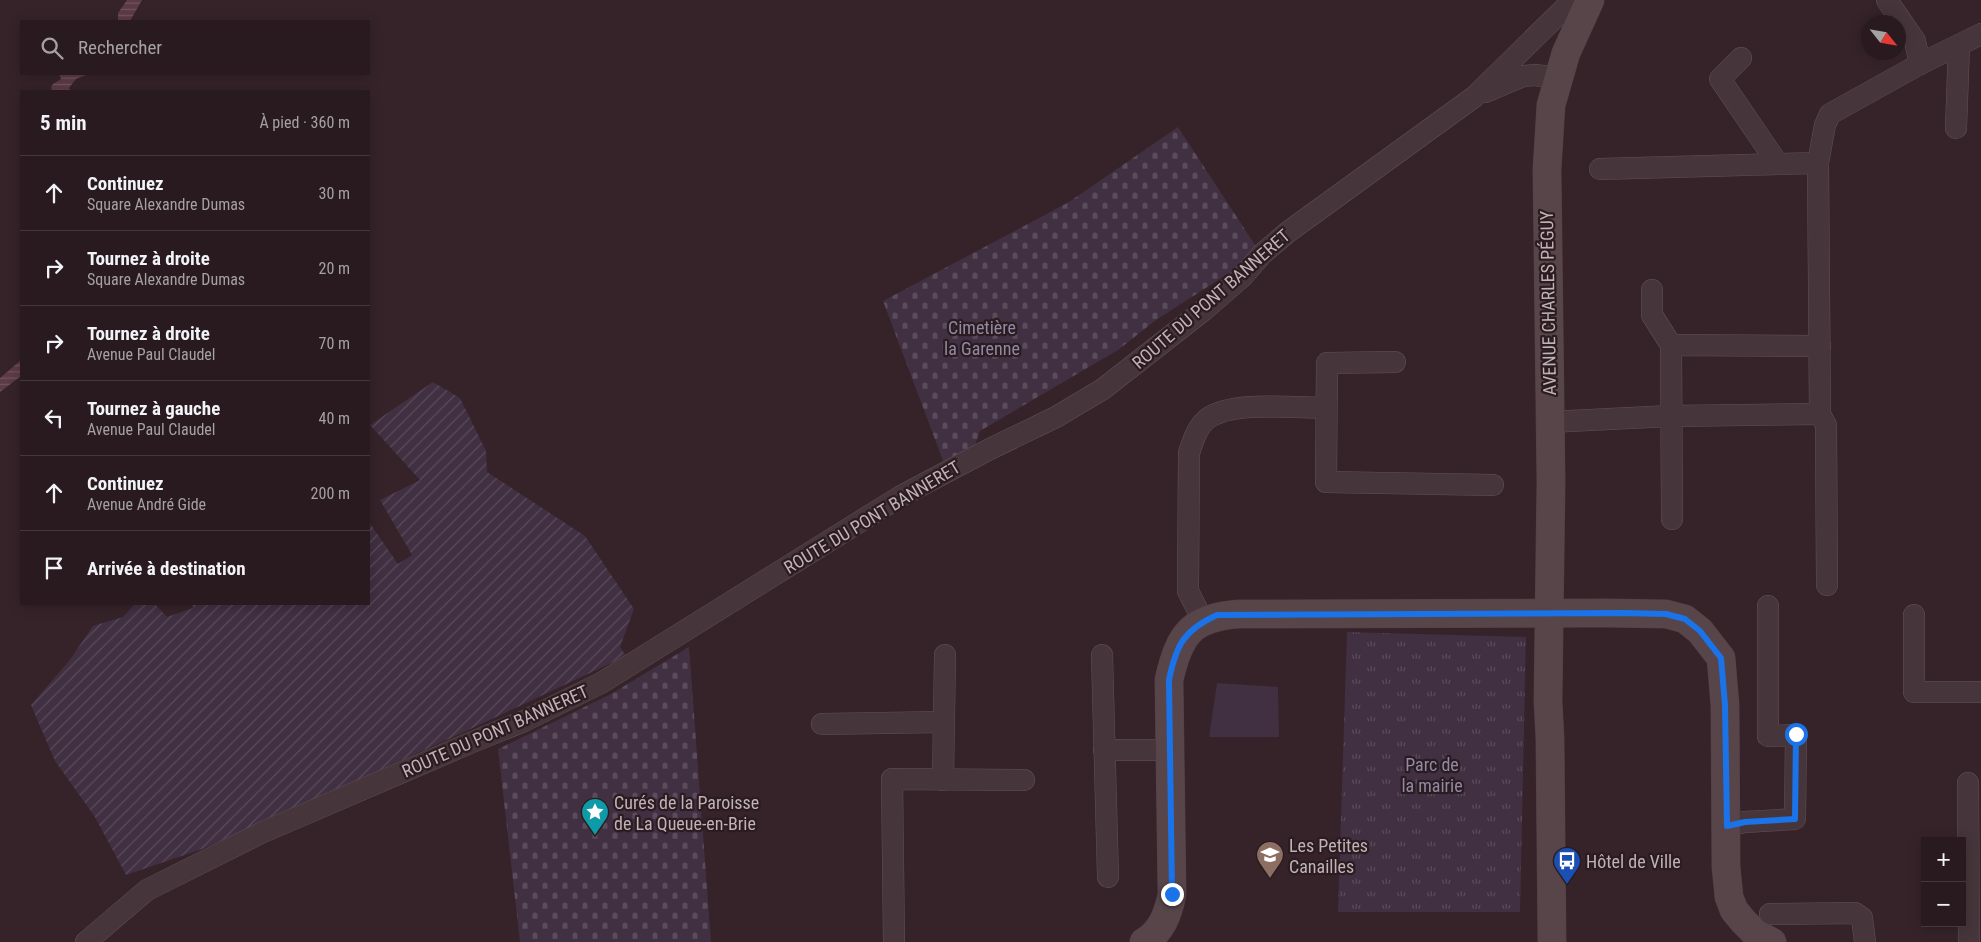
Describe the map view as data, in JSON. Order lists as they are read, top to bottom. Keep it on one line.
{"streets":{"street":["ROUTE DU PONT BANNERET","AVENUE CHARLES PÉGUY"]},"parks":["Cimetière la Garenne","Parc de la mairie"],"places":{"place":["Curés de la Paroisse de La Queue-en-Brie"],"school or university":["Les Petites Canailles"],"bus stop":["Hôtel de Ville"]},"north":"bottom right","page":{"search":"Rechercher","heading":["5 min","À pied · 360 m"],"list":[["Continuez","Square Alexandre Dumas","30 m"],["Tournez à droite","Square Alexandre Dumas","20 m"],["Tournez à droite","Avenue Paul Claudel","70 m"],["Tournez à gauche","Avenue Paul Claudel","40 m"],["Continuez","Avenue André Gide","200 m"],"Arrivée à destination"],"map_buttons":["+","−"]}}
